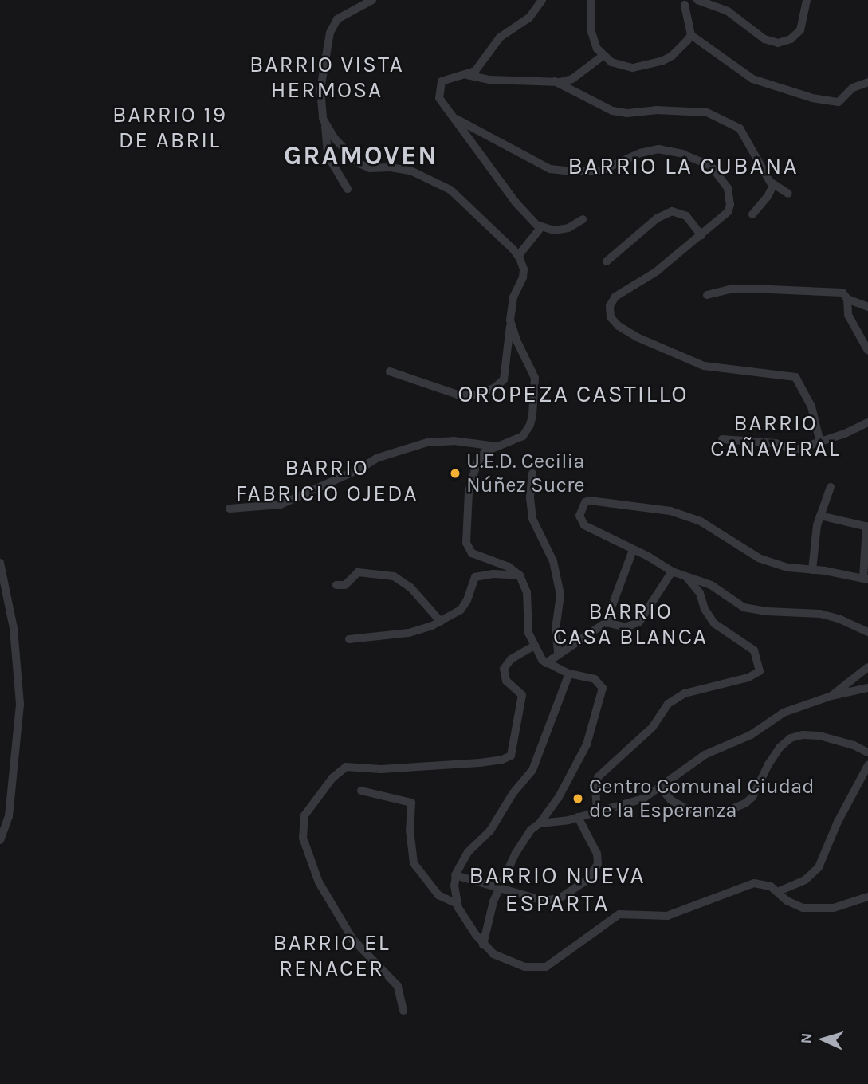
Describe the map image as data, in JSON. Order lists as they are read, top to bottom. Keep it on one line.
{"districts":["BARRIO VISTA HERMOSA","BARRIO 19 DE ABRIL","GRAMOVEN","BARRIO LA CUBANA","OROPEZA CASTILLO","BARRIO CAÑAVERAL","BARRIO FABRICIO OJEDA","BARRIO CASA BLANCA","BARRIO NUEVA ESPARTA","BARRIO EL RENACER"],"places":["U.E.D. Cecilia Núñez Sucre","Centro Comunal Ciudad de la Esperanza"],"north":"left"}
